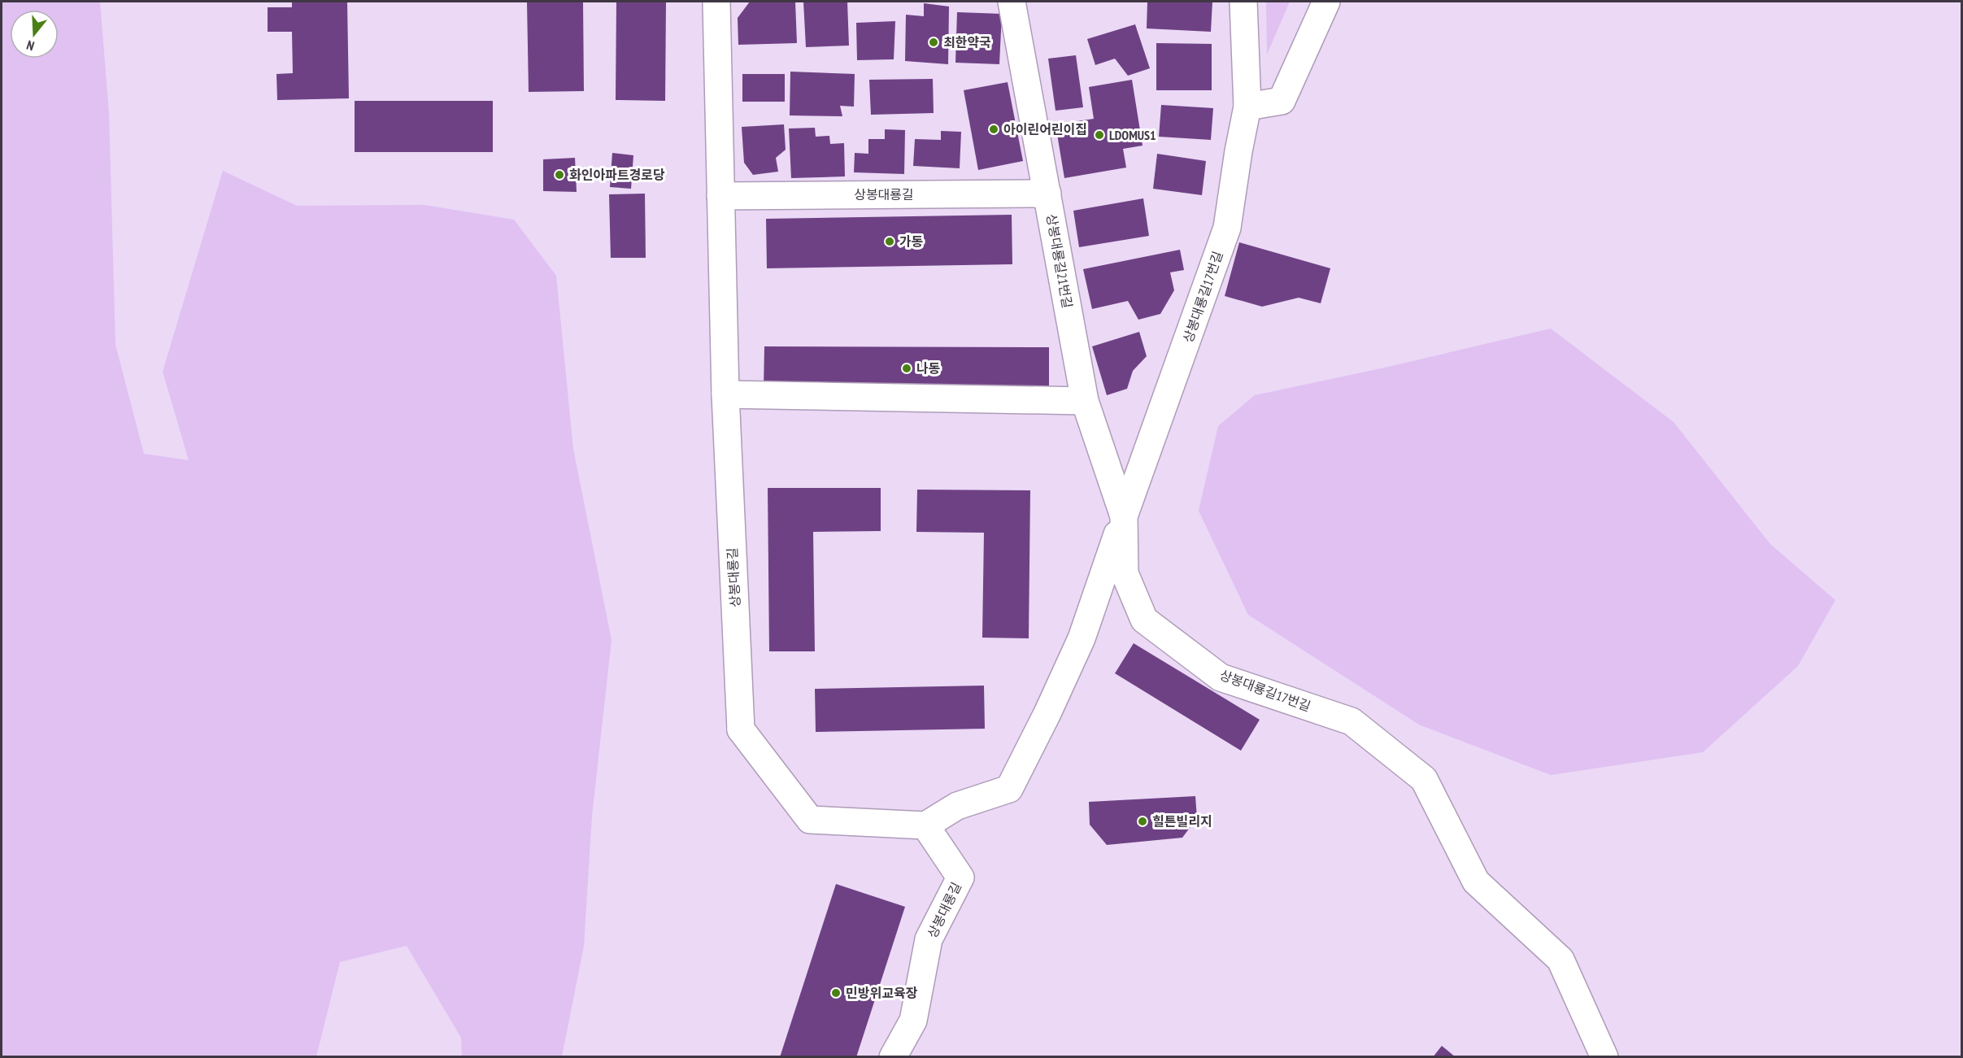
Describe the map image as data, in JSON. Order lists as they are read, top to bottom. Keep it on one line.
{"streets":{"street":["상봉대룡길","상봉대룡길21번길","상봉대룡길17번길"]},"crossings":[["상봉대룡길","상봉대룡길21번길"],["상봉대룡길21번길","상봉대룡길17번길"]],"places":["최한약국","아이린어린이집","LDOMUS1","화인아파트경로당","가동","나동","힐튼빌리지","민방위교육장"],"north":"bottom"}
